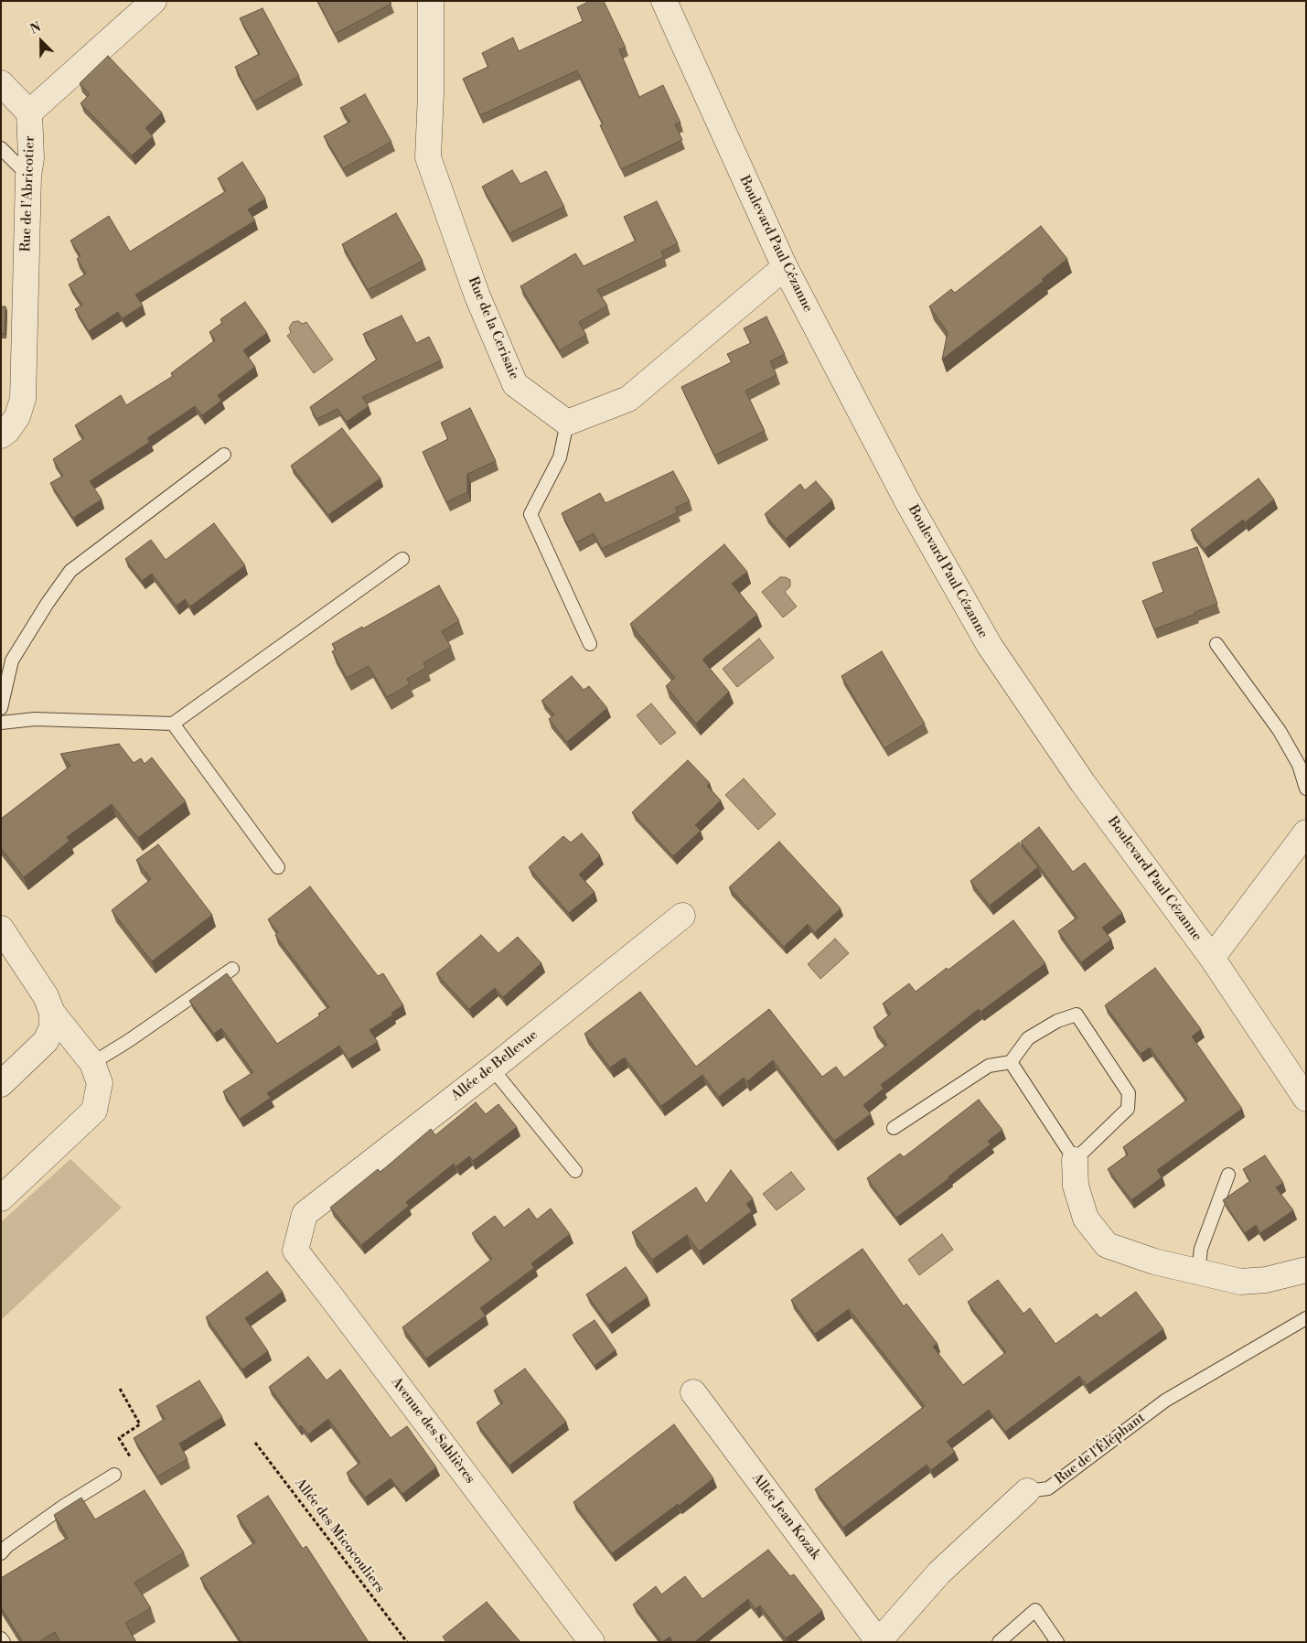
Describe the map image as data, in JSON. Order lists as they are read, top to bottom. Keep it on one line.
{"streets":{"street":["Rue de l'Abricotier","Boulevard Paul Cézanne","Rue de la Cerisaie","Allée de Bellevue","Avenue des Sablières","Rue de l'Éléphant","Allée Jean Kozak"],"path":["Allée des Micocouliers"]},"crossings":[["Allée de Bellevue","Avenue des Sablières"],["Rue de l'Éléphant","Allée Jean Kozak"]],"north":"top left"}
